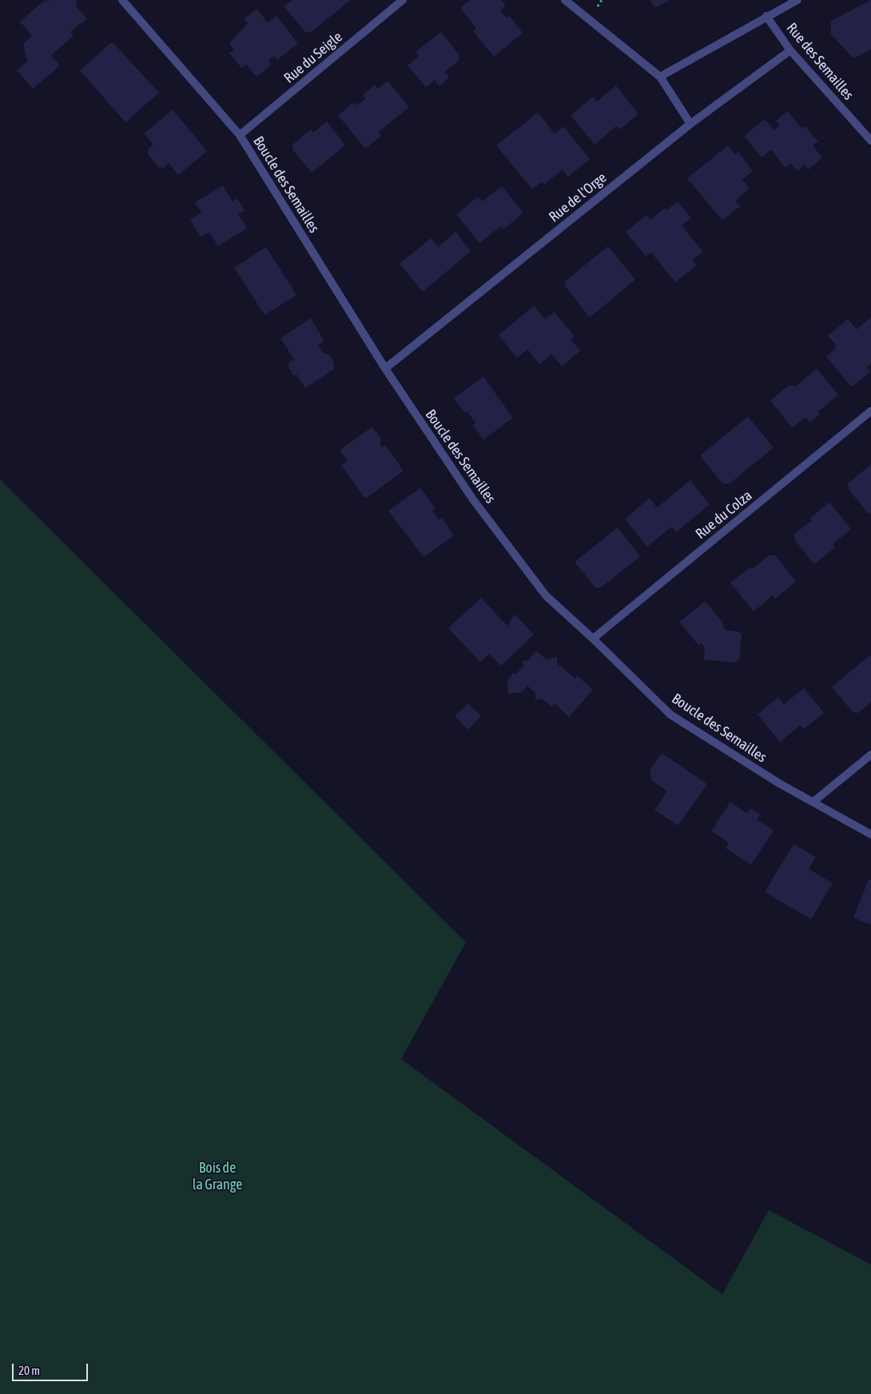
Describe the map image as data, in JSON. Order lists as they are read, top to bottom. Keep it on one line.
{"streets":{"street":["Rue du Seigle","Rue des Semailles","Boucle des Semailles","Rue de l'Orge","Rue du Colza"]},"crossings":[["Rue du Seigle","Boucle des Semailles"],["Rue des Semailles","Rue de l'Orge"],["Boucle des Semailles","Rue de l'Orge"],["Boucle des Semailles","Rue du Colza"]],"parks":["Bois de la Grange"],"scale_bar":"20 m"}
